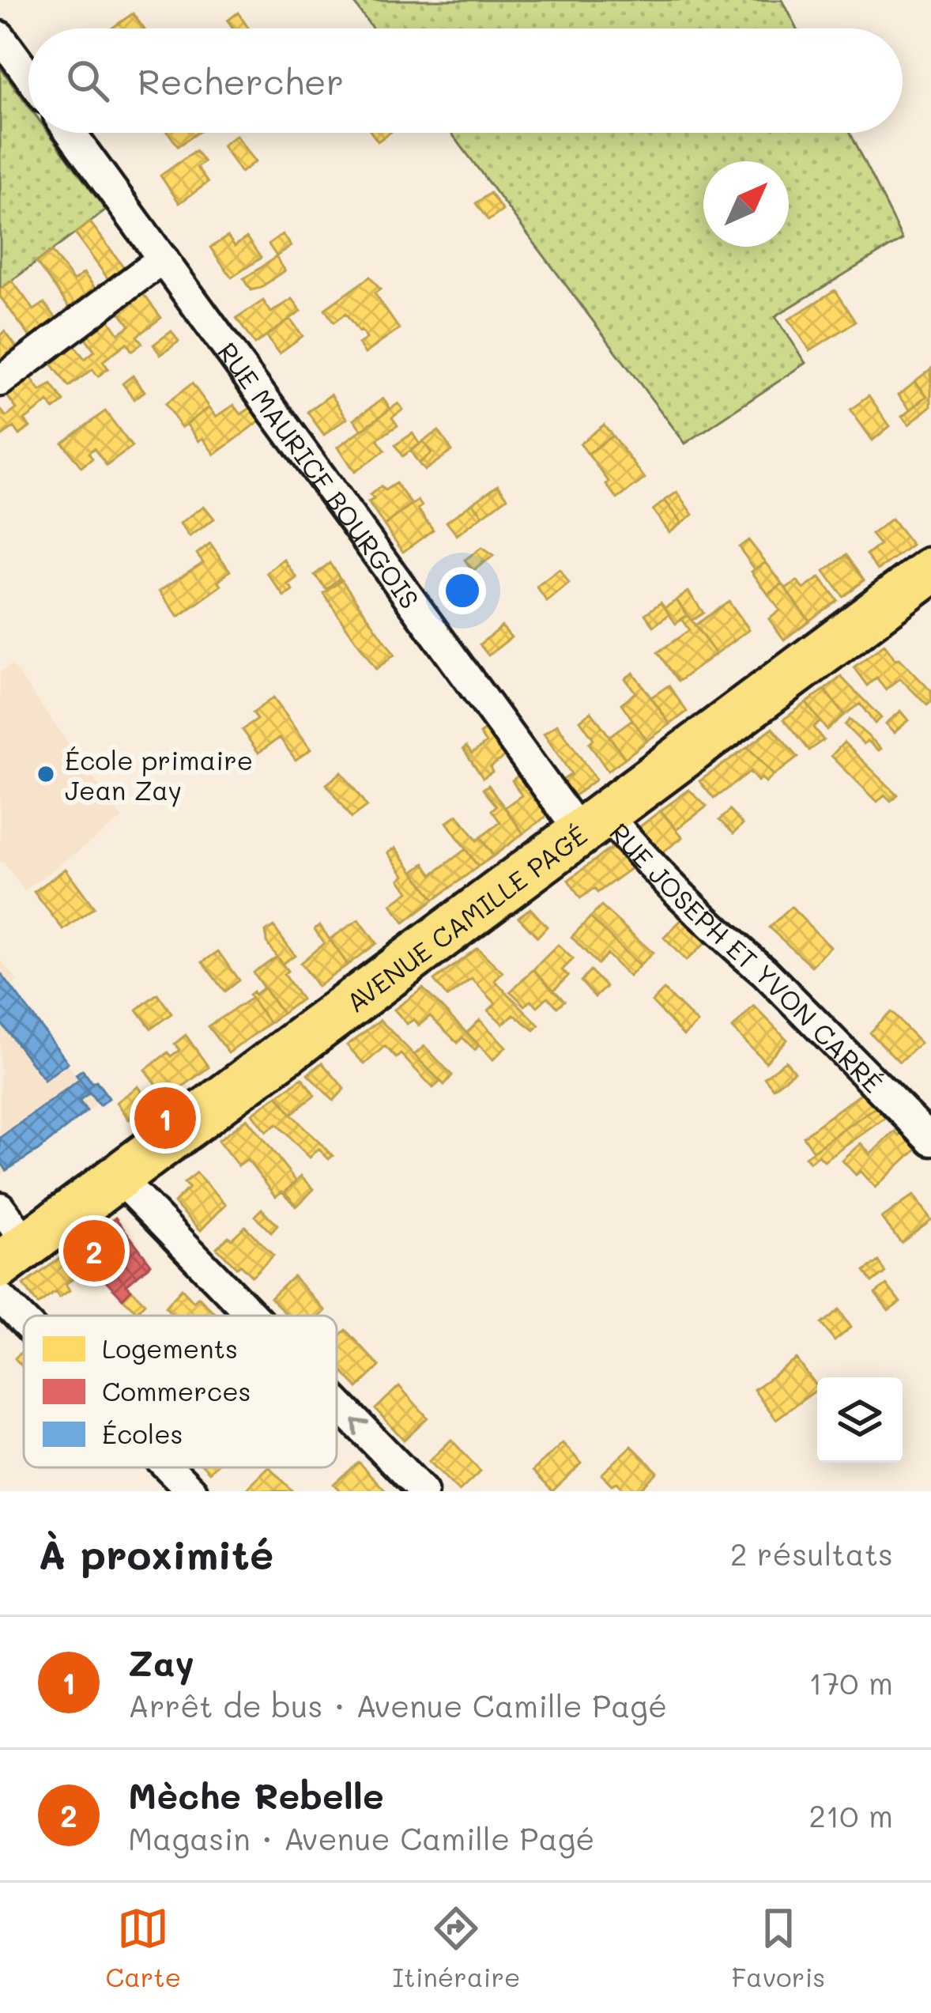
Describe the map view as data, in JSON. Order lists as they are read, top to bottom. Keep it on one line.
{"streets":{"main road":["AVENUE CAMILLE PAGÉ"],"street":["RUE MAURICE BOURGOIS","RUE JOSEPH ET YVON CARRÉ"]},"crossings":[["RUE MAURICE BOURGOIS","AVENUE CAMILLE PAGÉ"],["RUE MAURICE BOURGOIS","RUE JOSEPH ET YVON CARRÉ"],["AVENUE CAMILLE PAGÉ","RUE JOSEPH ET YVON CARRÉ"]],"places":["École primaire Jean Zay"],"legend":["Logements","Commerces","Écoles"],"north":"top right","page":{"search":"Rechercher","pins":["1","2"],"heading":["À proximité","2 résultats"],"list":[{"mark":"1","name":"Zay","note":"Arrêt de bus · Avenue Camille Pagé","value":"170 m"},{"mark":"2","name":"Mèche Rebelle","note":"Magasin · Avenue Camille Pagé","value":"210 m"}],"nav":["Carte","Itinéraire","Favoris"]}}
